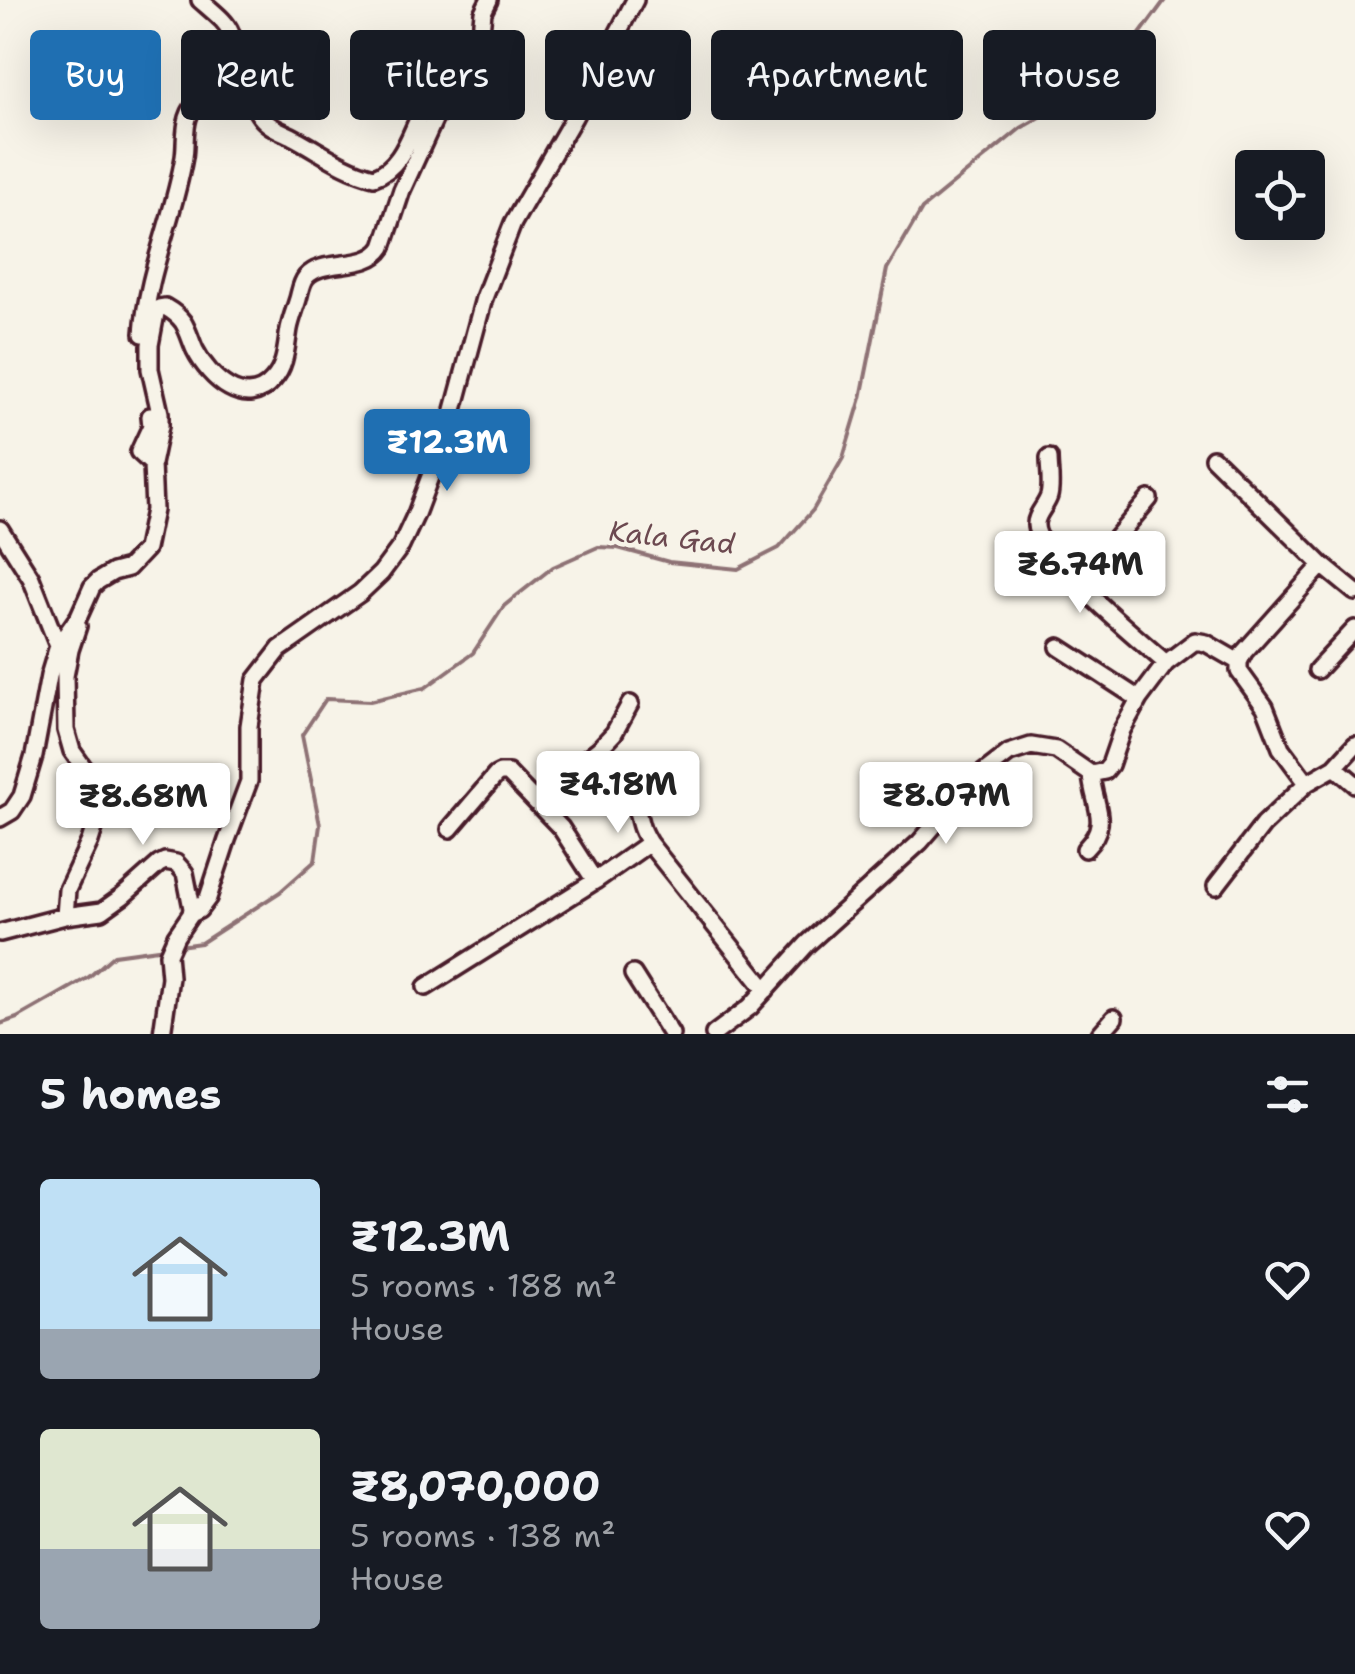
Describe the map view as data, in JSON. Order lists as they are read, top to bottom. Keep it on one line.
{"water":["Kala Gad"],"page":{"chip":["Buy","Rent","Filters","New","Apartment","House"],"price":["₹12.3M","₹6.74M","₹4.18M","₹8.07M","₹8.68M"],"heading":"5 homes","list":[{"name":"₹12.3M","note":"5 rooms · 188 m² · House"},{"name":"₹8,070,000","note":"5 rooms · 138 m² · House"}]}}
